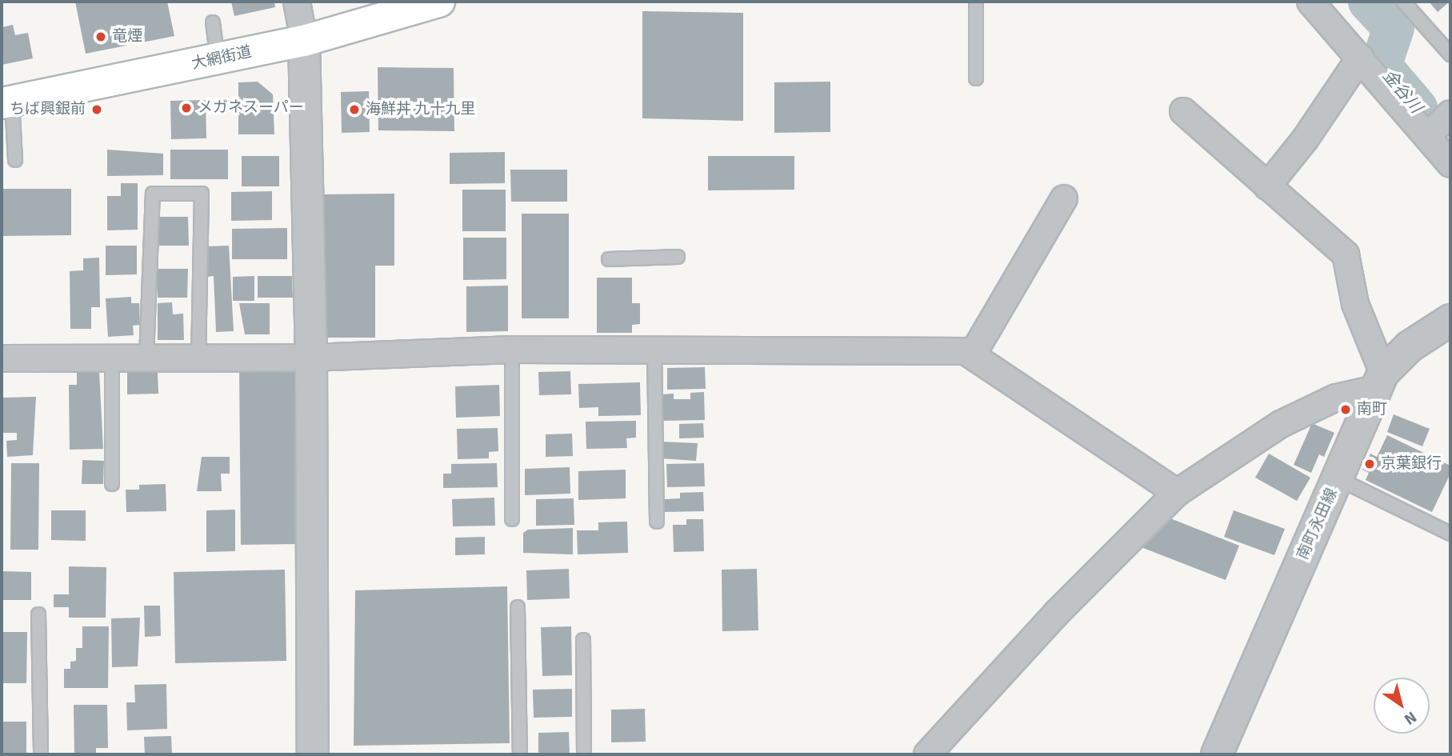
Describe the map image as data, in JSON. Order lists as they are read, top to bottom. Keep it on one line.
{"streets":{"main road":["大網街道"],"street":["南町永田線"]},"water":["金谷川"],"places":["竜煙","メガネスーパー","ちば興銀前","海鮮丼 九十九里","南町","京葉銀行"],"north":"bottom right"}
